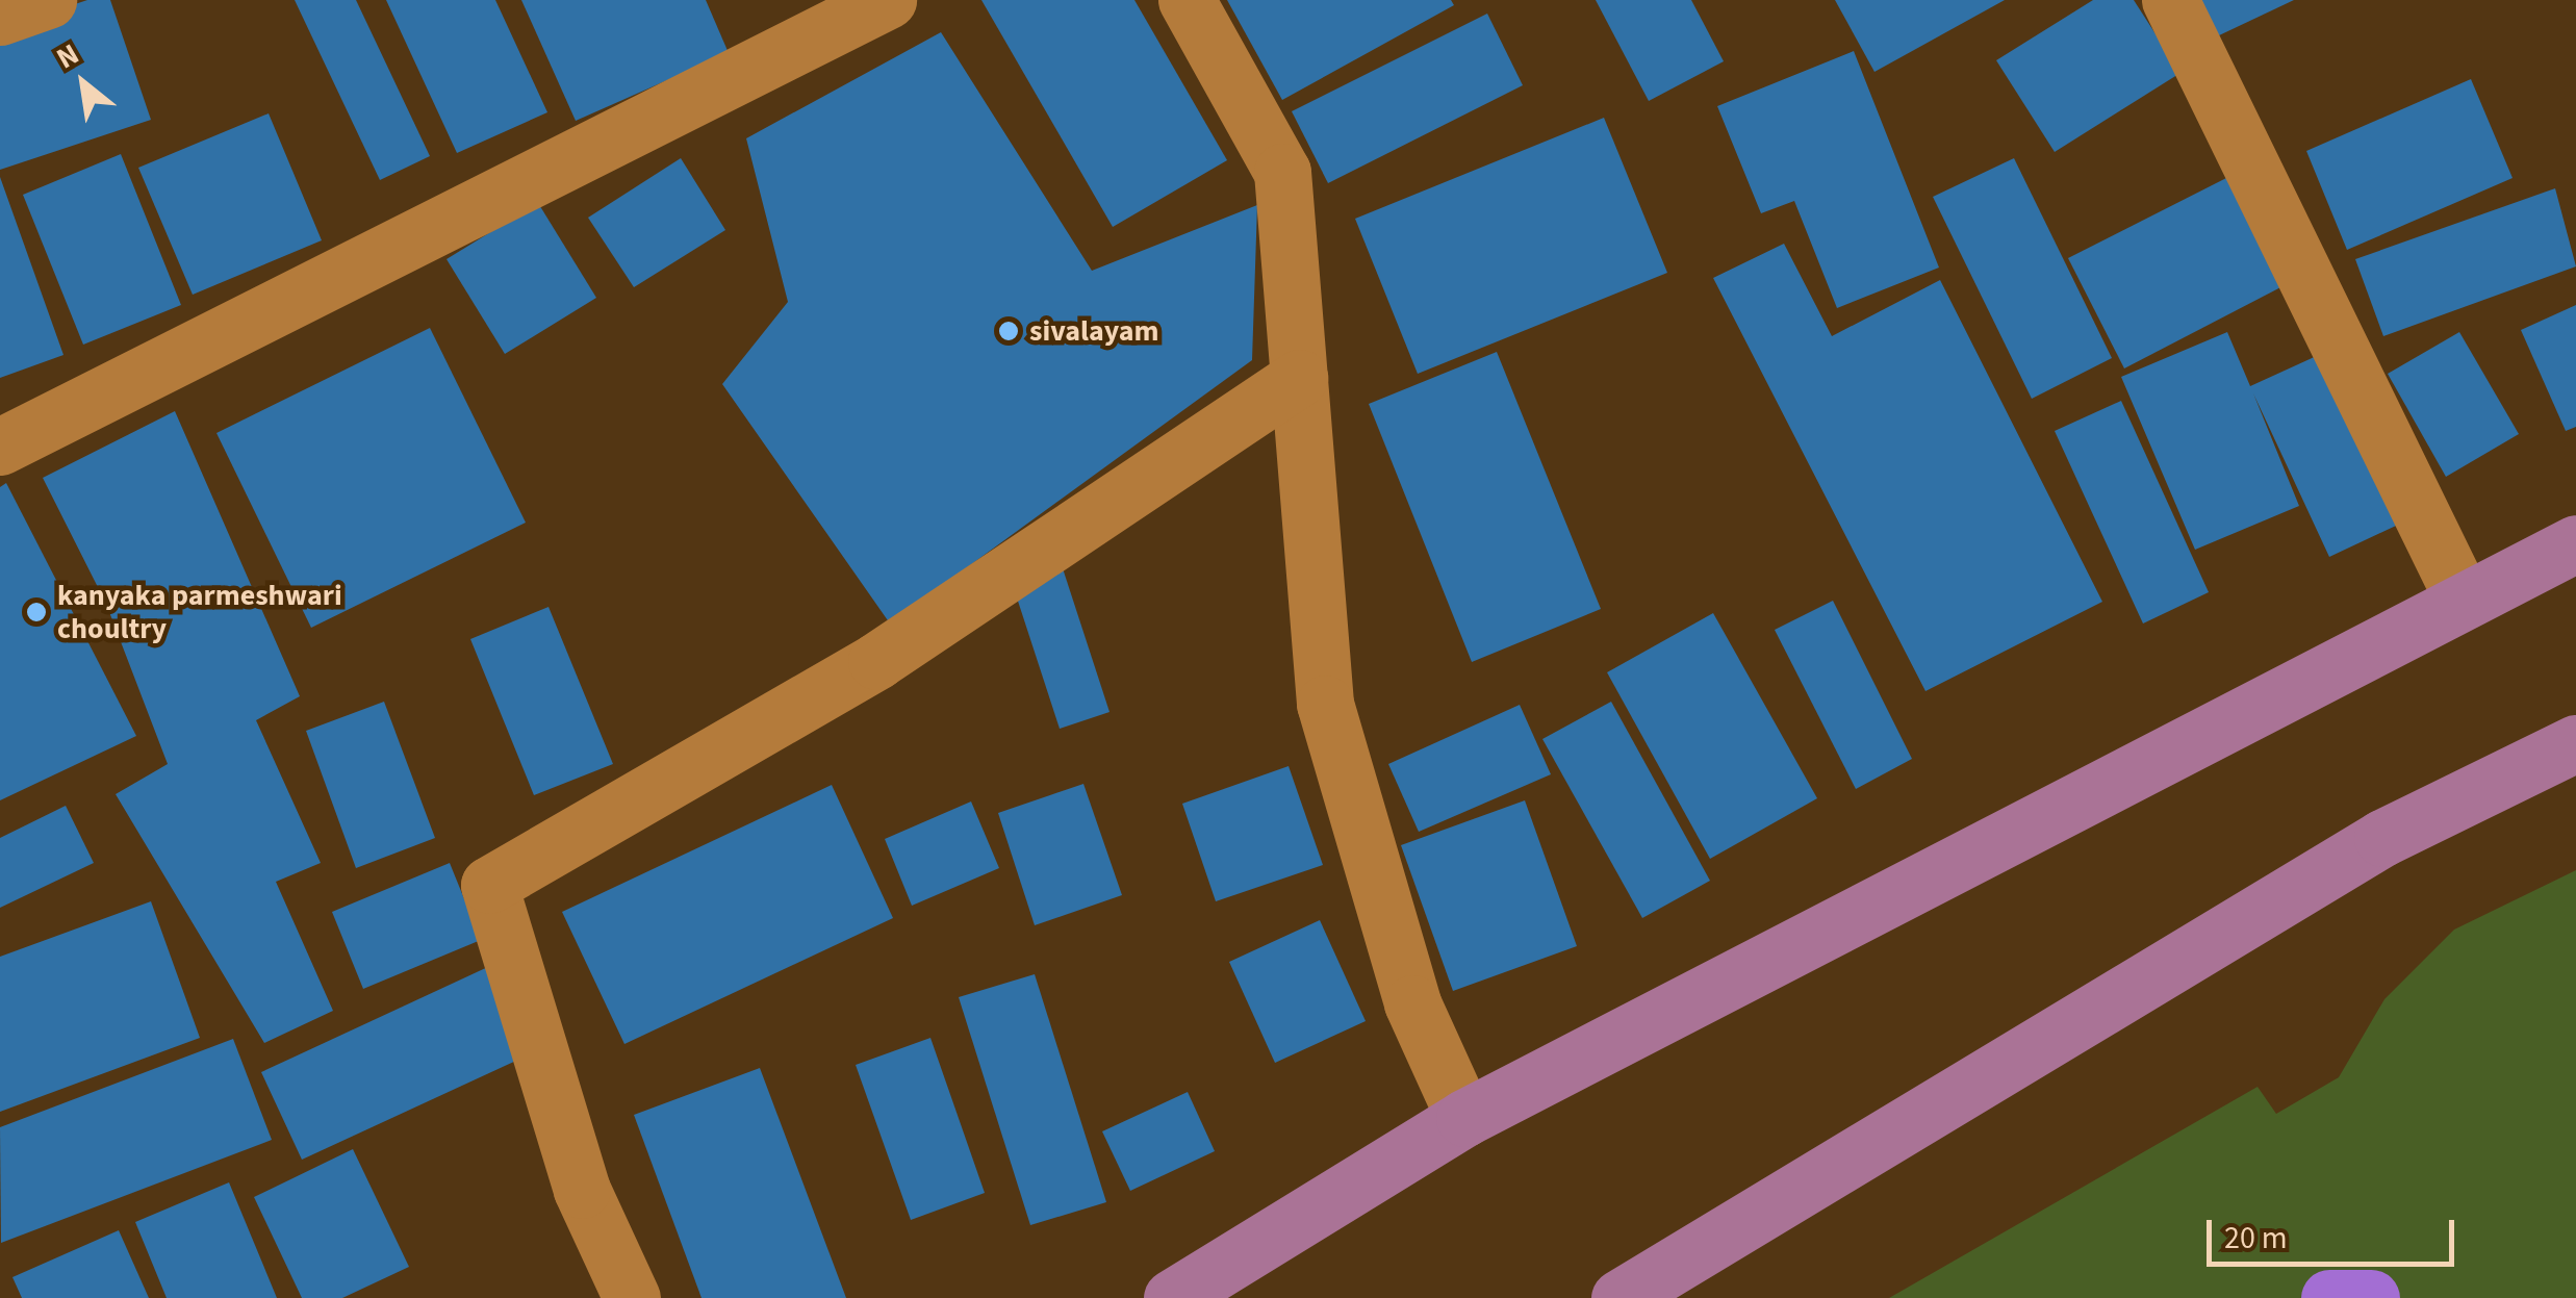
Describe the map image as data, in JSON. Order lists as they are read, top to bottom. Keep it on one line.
{"places":["sivalayam","kanyaka parmeshwari choultry"],"scale_bar":"20 m","north":"top left"}
